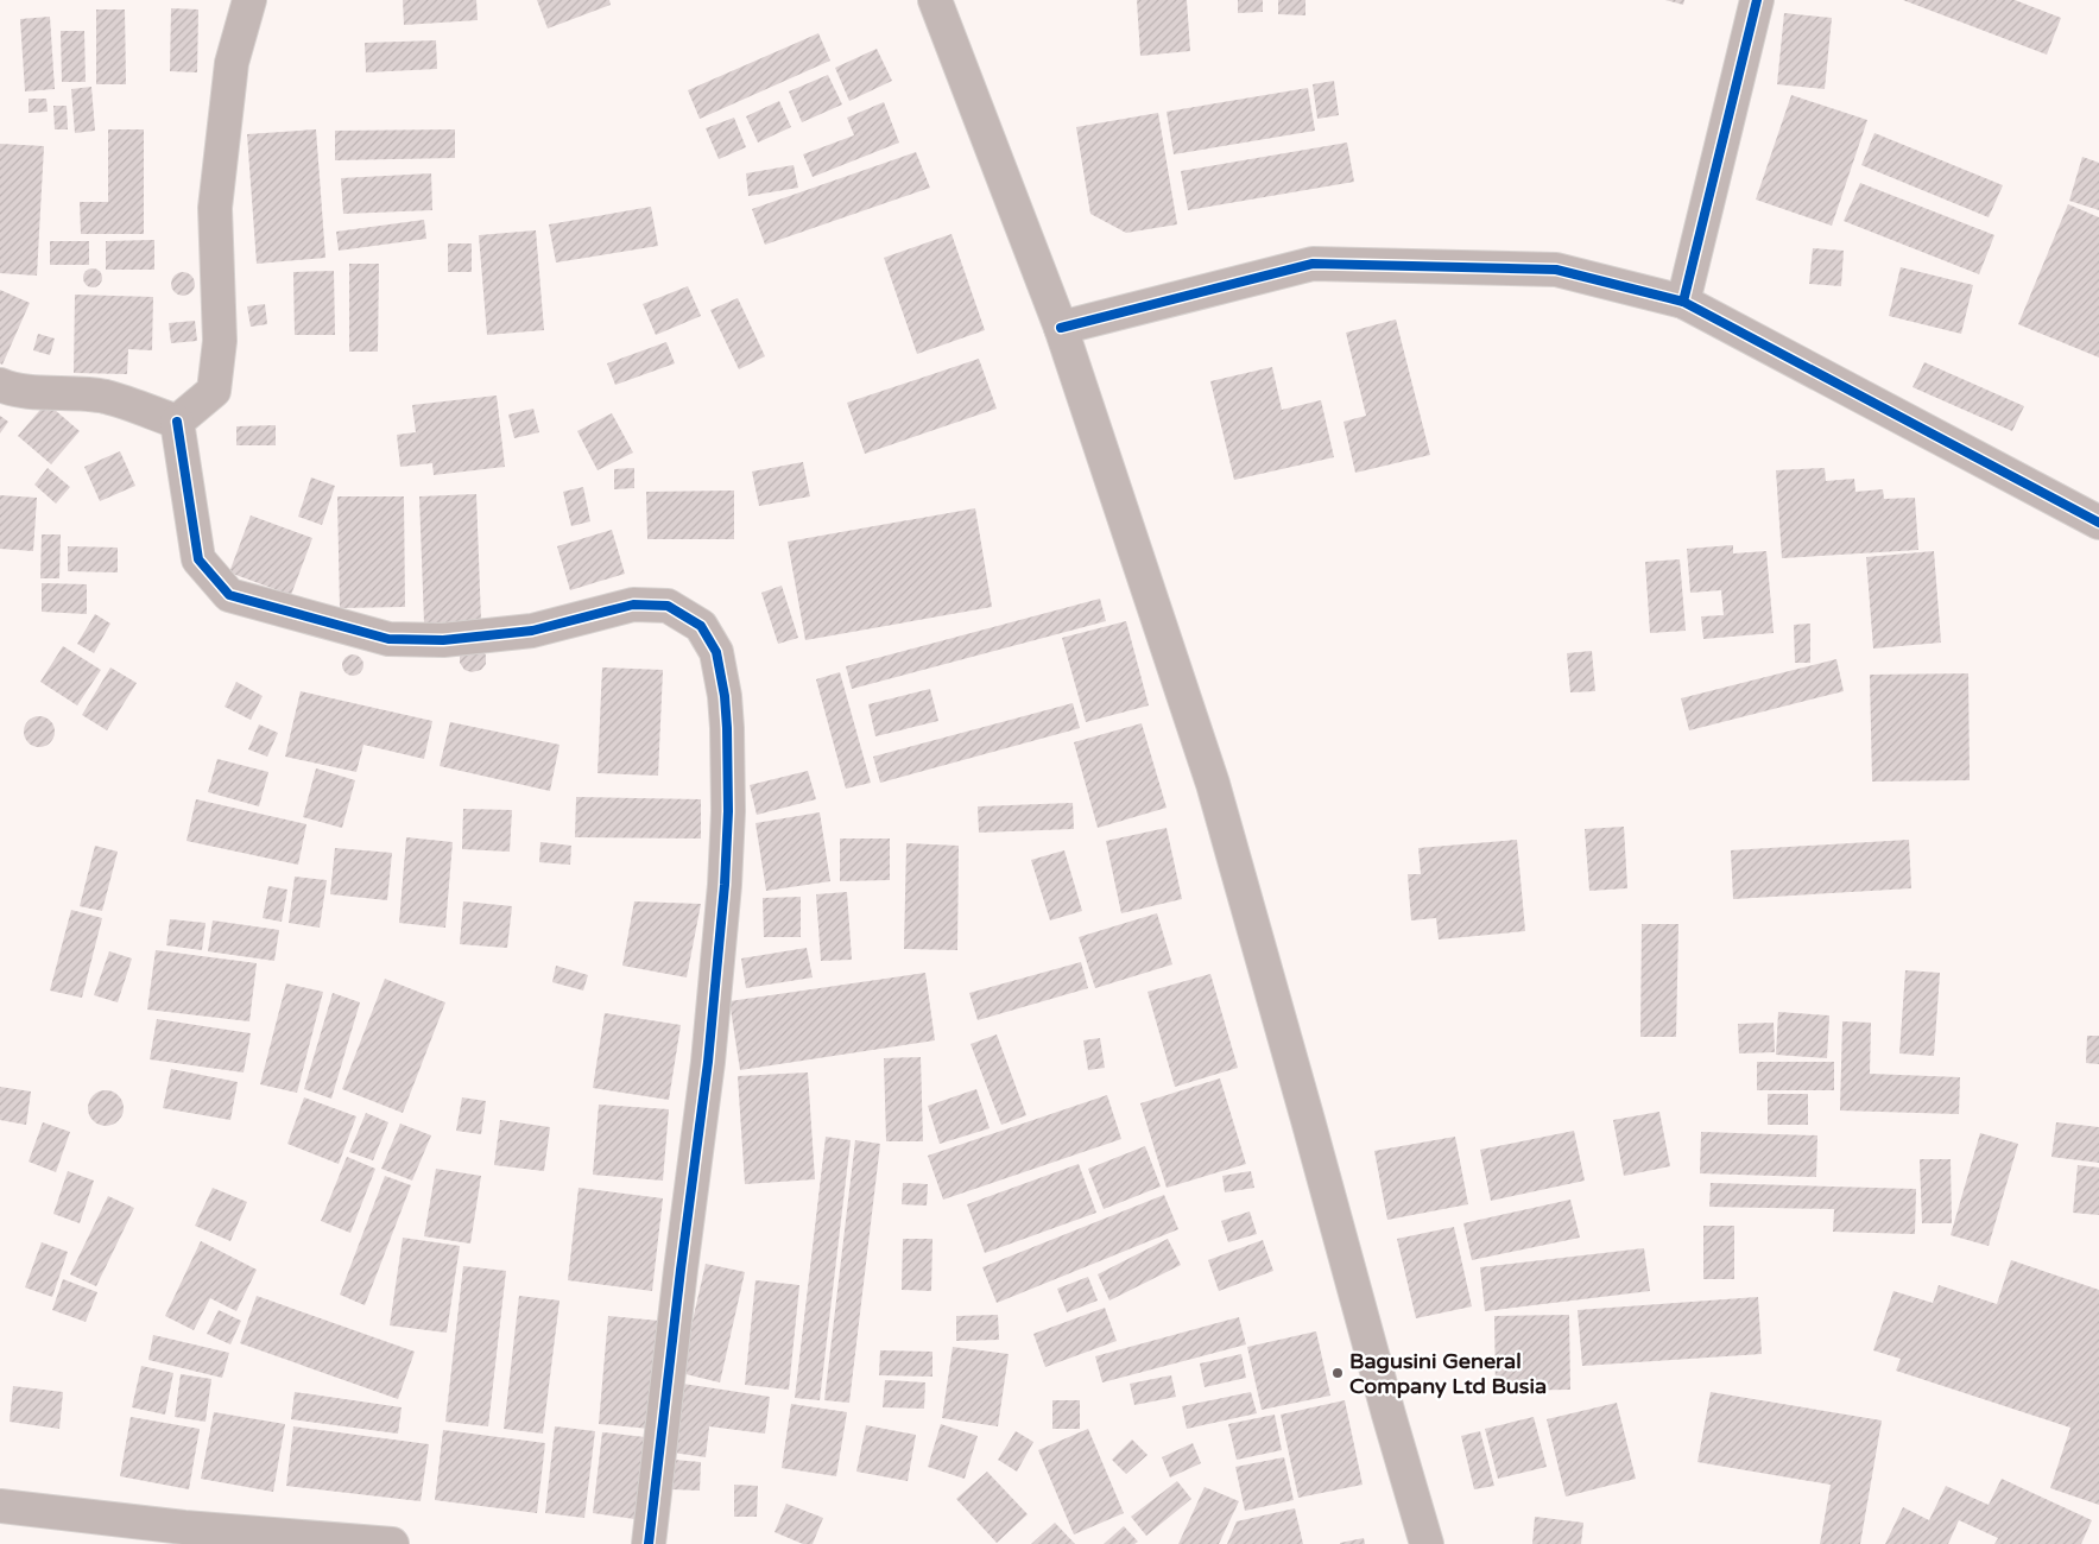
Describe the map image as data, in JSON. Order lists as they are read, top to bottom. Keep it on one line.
{"places":["Bagusini General Company Ltd Busia"]}
